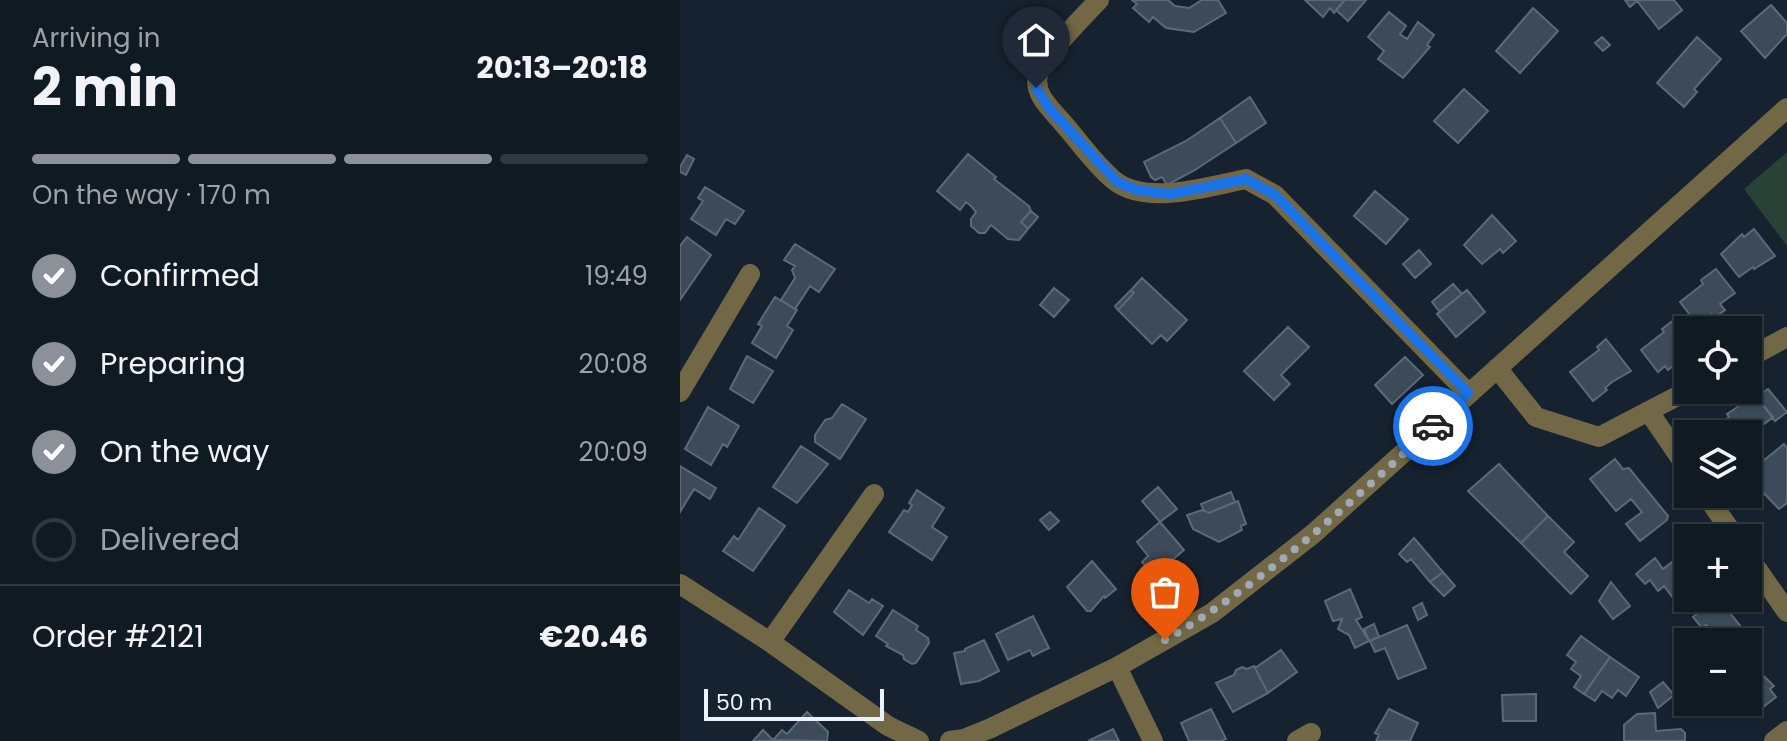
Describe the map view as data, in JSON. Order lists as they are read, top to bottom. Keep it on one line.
{"scale_bar":"50 m","page":{"heading":["2 min","Arriving in","20:13–20:18"],"panel":["Order #2121","€20.46"],"bar":"On the way · 170 m","list":[["Confirmed","19:49"],["Preparing","20:08"],["On the way","20:09"],"Delivered"],"map_buttons":["+","−"],"scale":"50 m"}}
